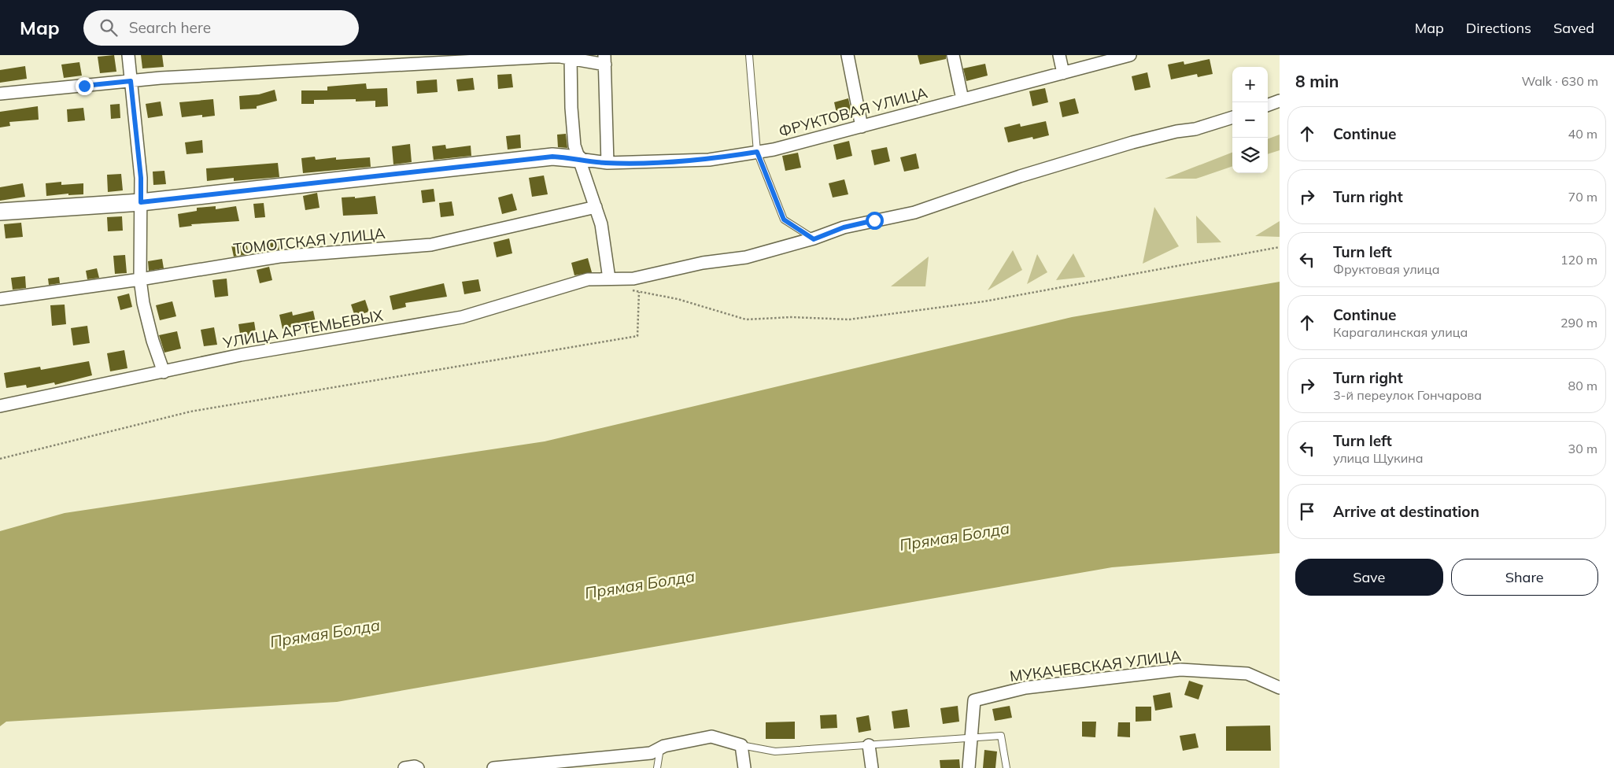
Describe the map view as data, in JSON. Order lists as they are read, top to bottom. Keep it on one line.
{"streets":{"street":["ФРУКТОВАЯ УЛИЦА","ТОМОТСКАЯ УЛИЦА","УЛИЦА АРТЕМЬЕВЫХ","МУКАЧЕВСКАЯ УЛИЦА"]},"water":["Прямая Болда"],"page":{"header":"Map","search":"Search here","nav":["Map","Directions","Saved"],"heading":["8 min","Walk · 630 m"],"map_buttons":["+","−"],"list":[["Continue","40 m"],["Turn right","70 m"],["Turn left","Фруктовая улица","120 m"],["Continue","Карагалинская улица","290 m"],["Turn right","3-й переулок Гончарова","80 m"],["Turn left","улица Щукина","30 m"],"Arrive at destination"],"buttons":["Save","Share"]}}
